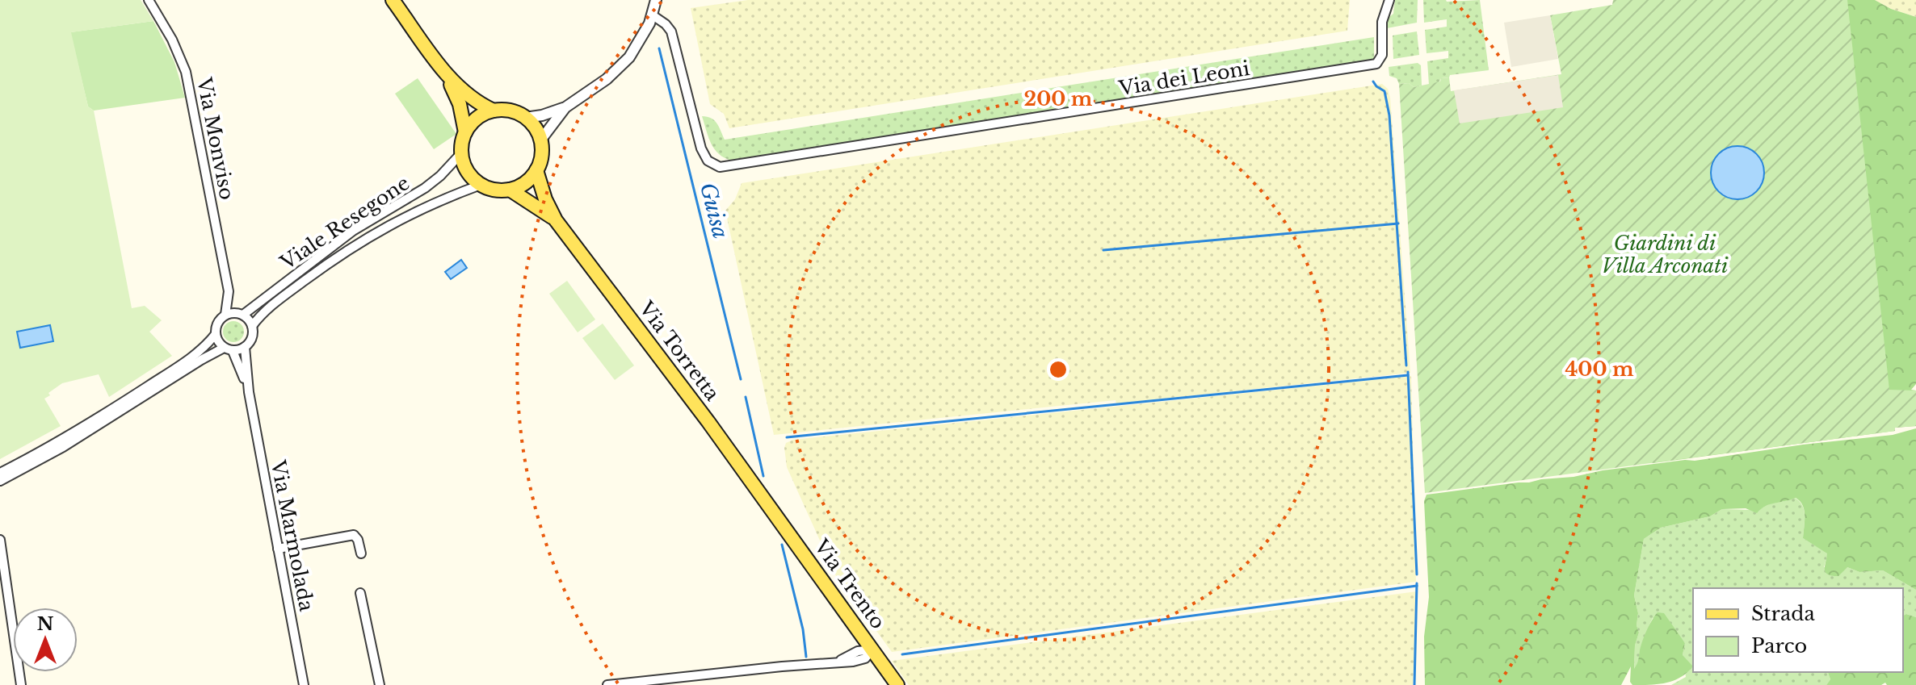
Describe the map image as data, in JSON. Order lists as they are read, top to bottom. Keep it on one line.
{"streets":{"main road":["Via Torretta","Via Trento"],"street":["Via dei Leoni","Via Monviso","Viale Resegone","Via Marmolada"]},"crossings":[["Via Monviso","Viale Resegone"],["Via Monviso","Via Marmolada"],["Viale Resegone","Via Torretta"],["Viale Resegone","Via Marmolada"],["Via Torretta","Via Trento"]],"water":["Guisa"],"parks":["Giardini di Villa Arconati"],"legend":["Strada","Parco"],"north":"top","rings":["200 m","400 m"]}
